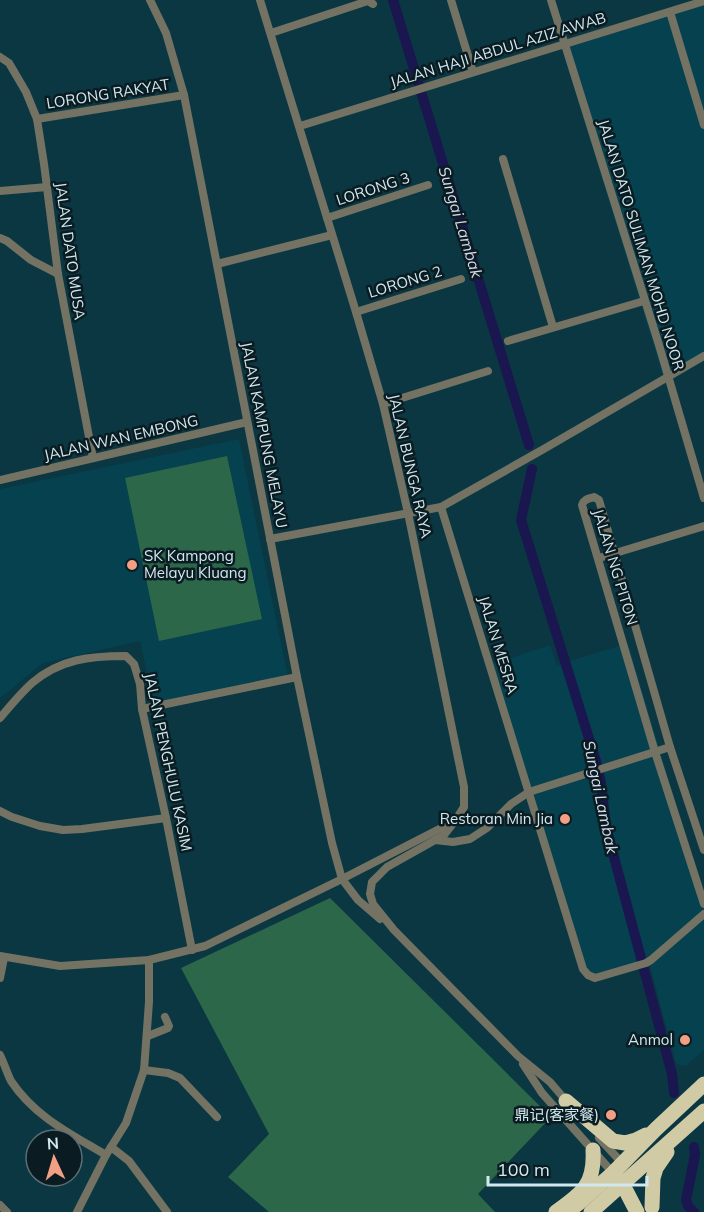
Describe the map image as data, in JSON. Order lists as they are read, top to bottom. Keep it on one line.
{"streets":{"street":["JALAN HAJI ABDUL AZIZ AWAB","LORONG RAKYAT","LORONG 3","JALAN DATO SULIMAN MOHD NOOR","JALAN DATO MUSA","LORONG 2","JALAN KAMPUNG MELAYU","JALAN WAN EMBONG","JALAN BUNGA RAYA","JALAN NG PITON","JALAN MESRA","JALAN PENGHULU KASIM"]},"crossings":[["JALAN HAJI ABDUL AZIZ AWAB","JALAN DATO SULIMAN MOHD NOOR"],["JALAN HAJI ABDUL AZIZ AWAB","JALAN BUNGA RAYA"],["LORONG RAKYAT","JALAN DATO MUSA"],["LORONG RAKYAT","JALAN KAMPUNG MELAYU"],["LORONG 3","JALAN BUNGA RAYA"],["JALAN DATO MUSA","JALAN WAN EMBONG"],["LORONG 2","JALAN BUNGA RAYA"],["JALAN KAMPUNG MELAYU","JALAN WAN EMBONG"]],"water":["Sungai Lambak"],"places":["SK Kampong Melayu Kluang","Restoran Min Jia","Anmol","鼎记(客家餐)"],"scale_bar":"100 m","north":"top"}
